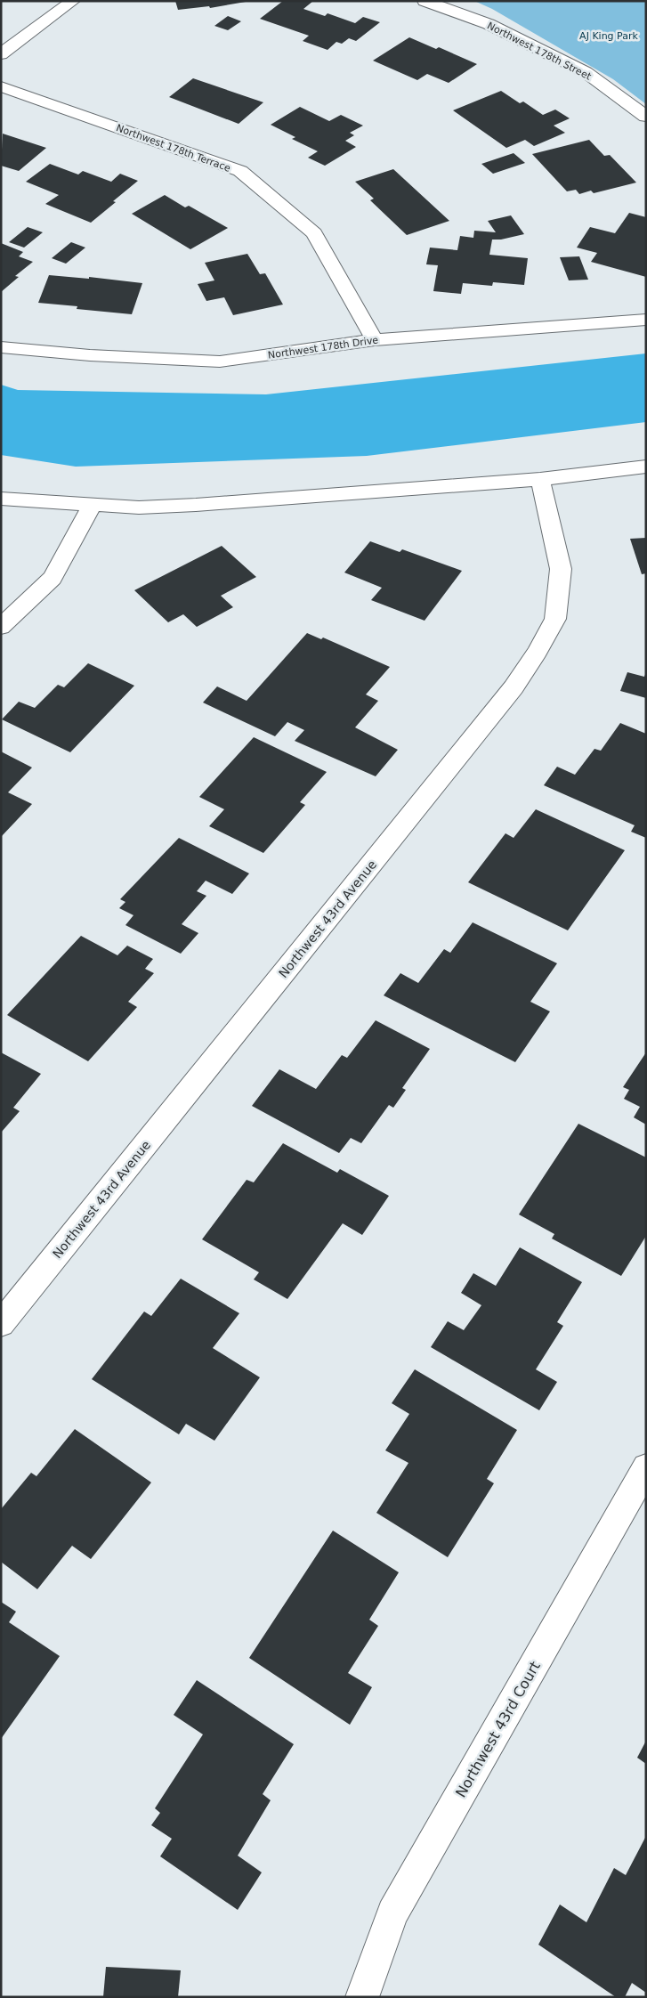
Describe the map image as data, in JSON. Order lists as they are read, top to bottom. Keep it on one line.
{"streets":{"street":["Northwest 178th Street","Northwest 178th Terrace","Northwest 178th Drive","Northwest 43rd Avenue","Northwest 43rd Court"]},"crossings":[["Northwest 178th Terrace","Northwest 178th Drive"]],"parks":["AJ King Park"]}
